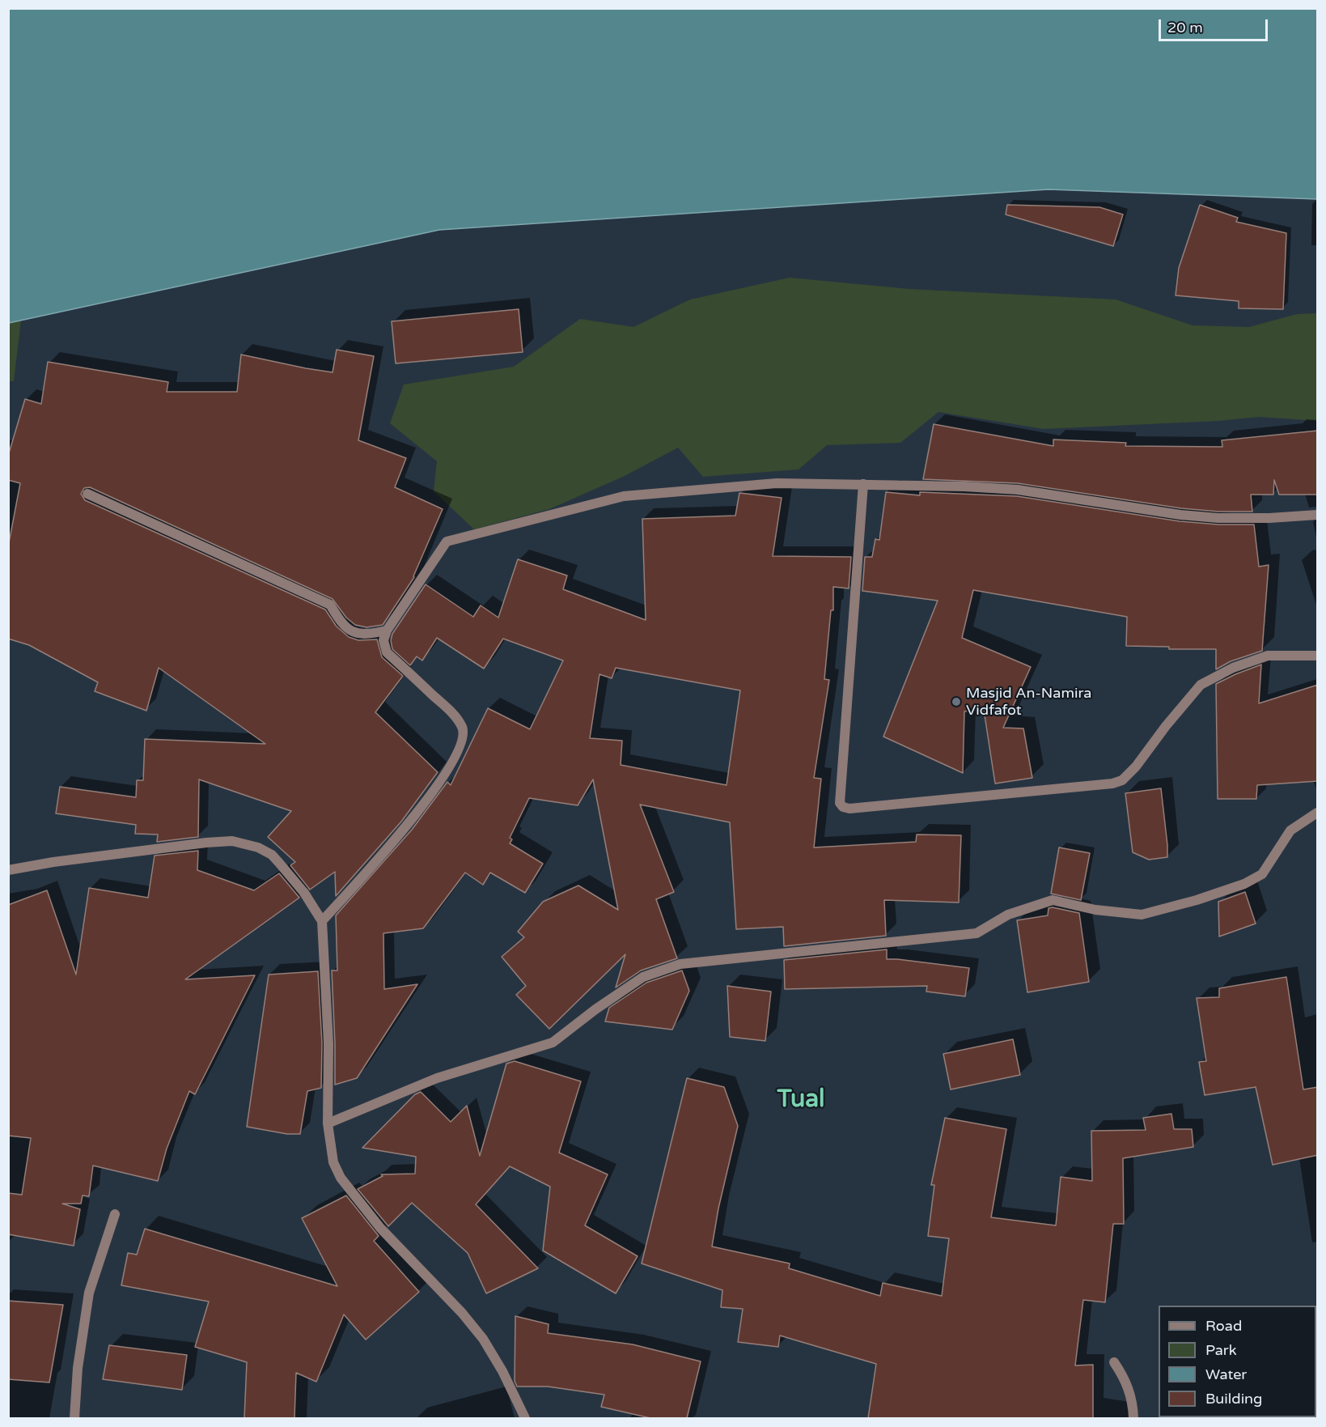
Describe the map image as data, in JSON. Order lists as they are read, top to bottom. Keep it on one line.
{"districts":["Tual"],"places":["Masjid An-Namira Vidfafot"],"legend":["Road","Park","Water","Building"],"scale_bar":"20 m"}
